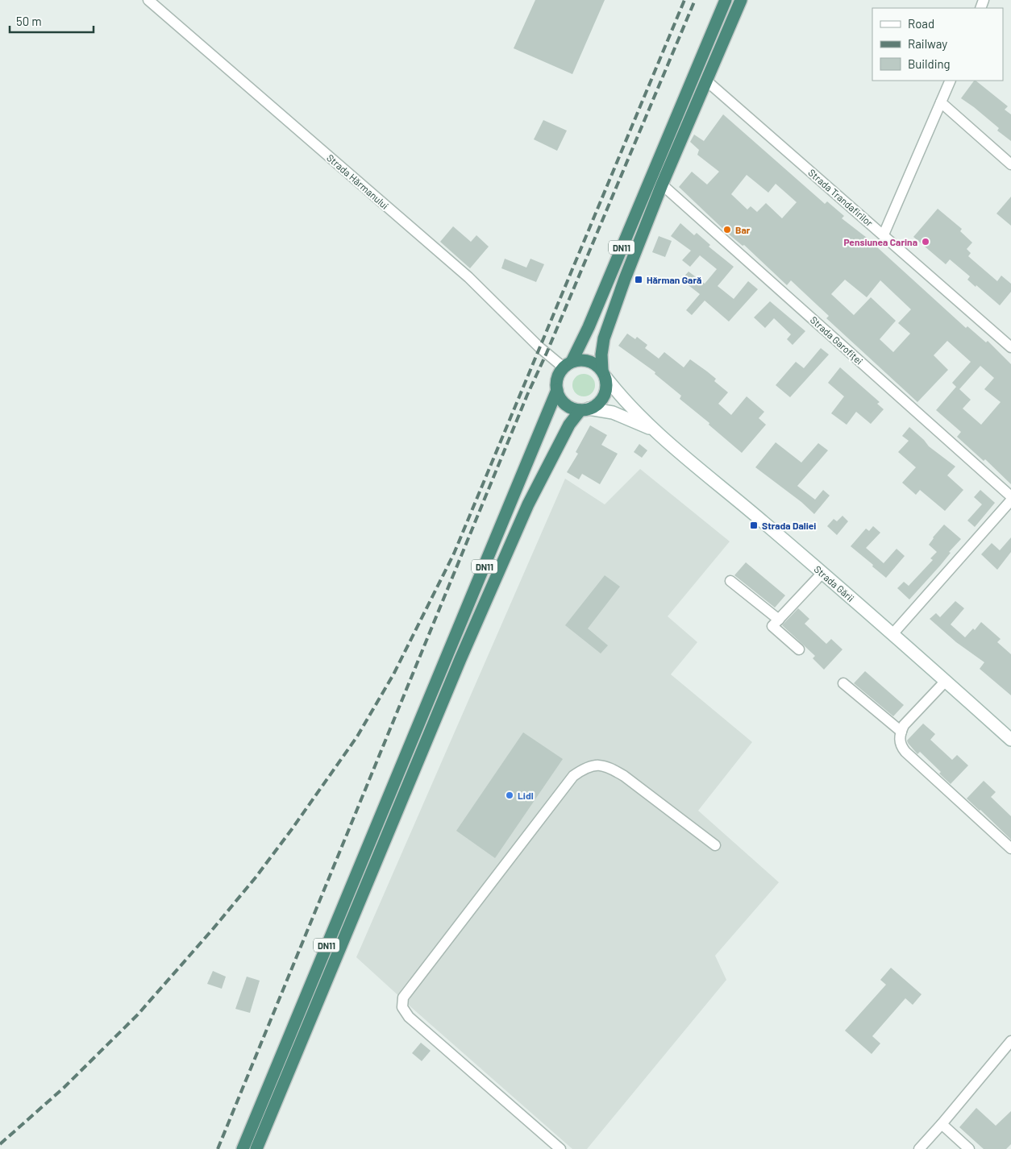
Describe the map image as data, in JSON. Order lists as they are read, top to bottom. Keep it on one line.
{"streets":{"highway":["DN11"],"main road":["Strada Gării"],"street":["Strada Hărmanului","Strada Trandafirilor","Strada Garofiței"]},"crossings":[["Strada Hărmanului","DN11"],["Strada Trandafirilor","DN11"],["DN11","Strada Garofiței"]],"places":{"other":["Bar","Pensiunea Carina","Lidl"],"transit":["Hărman Gară","Strada Daliei"]},"legend":["Road","Railway","Building"],"scale_bar":"50 m"}
